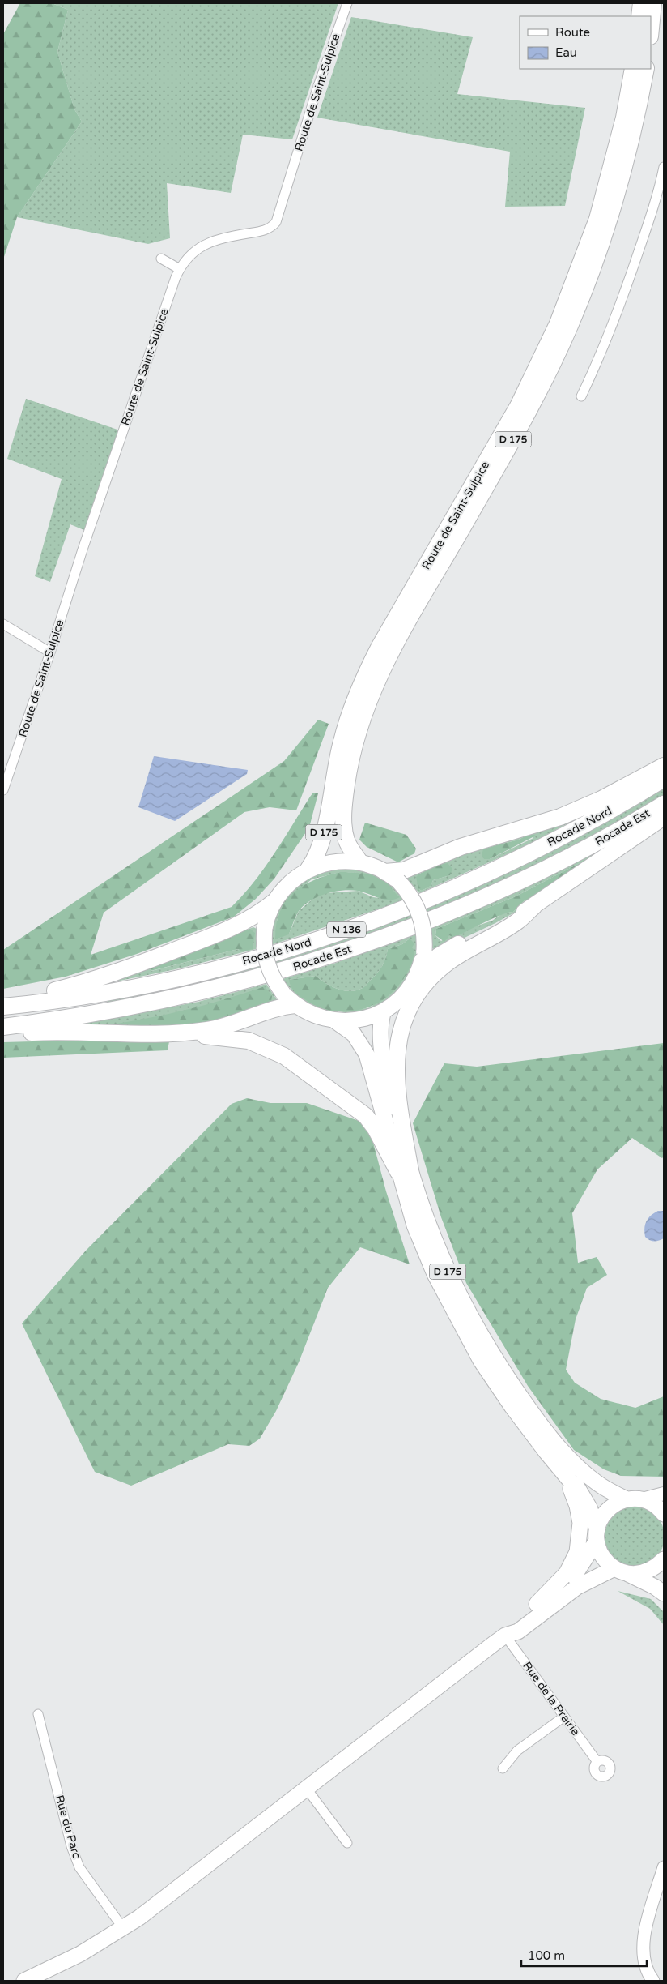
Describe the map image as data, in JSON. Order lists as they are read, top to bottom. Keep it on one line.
{"streets":{"highway":["Route de Saint-Sulpice","D 175","Rocade Nord","Rocade Est","N 136"],"street":["Rue de la Prairie","Rue du Parc"]},"legend":["Route","Eau"],"scale_bar":"100 m"}
